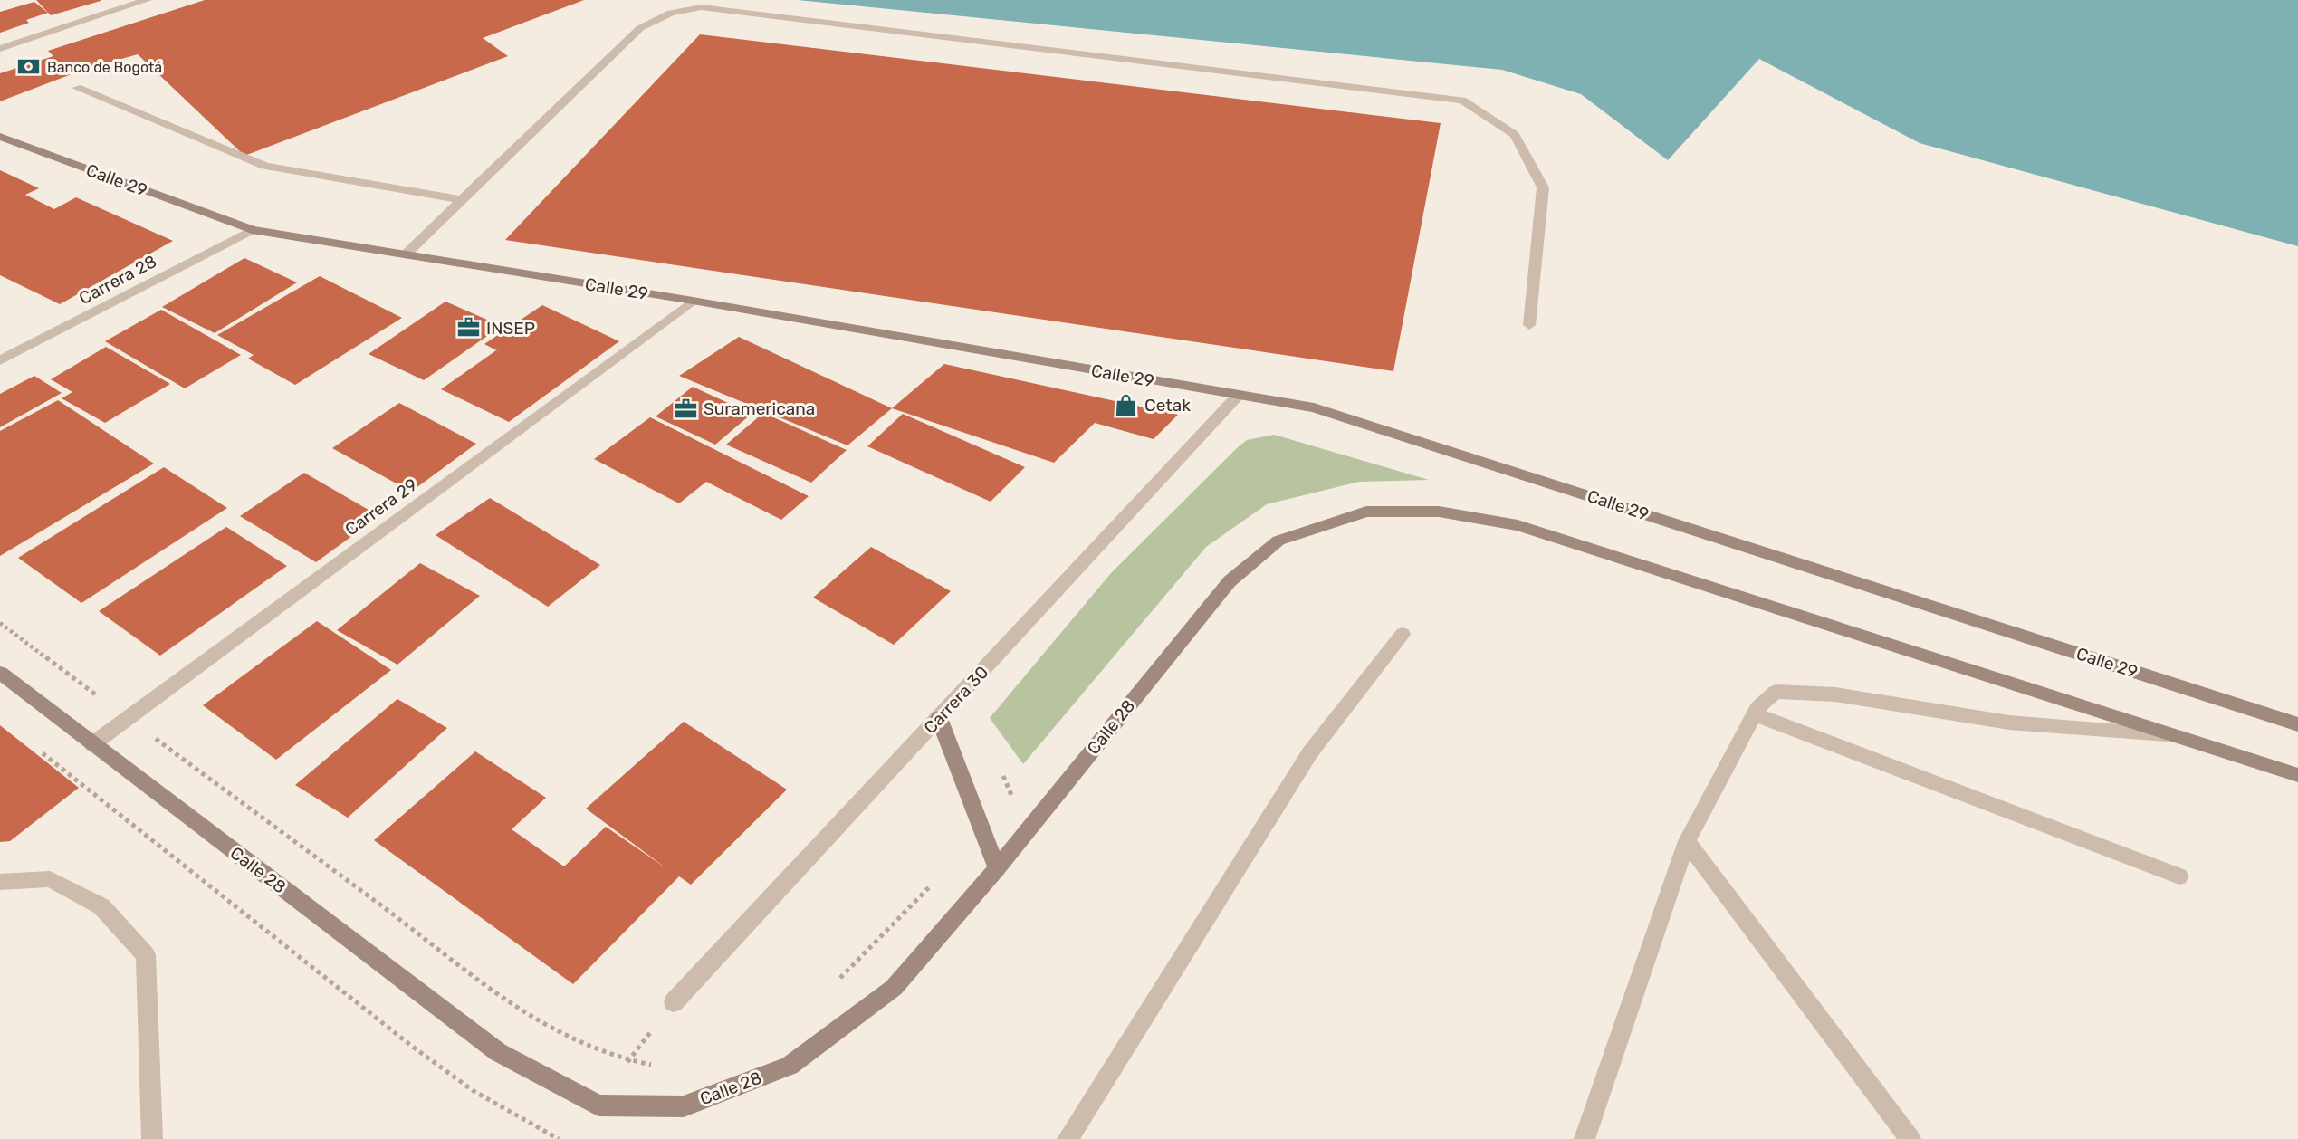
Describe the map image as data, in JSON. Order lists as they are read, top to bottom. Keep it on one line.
{"streets":{"main road":["Calle 29","Calle 28"],"street":["Carrera 28","Carrera 29","Carrera 30"]},"crossings":[["Calle 29","Carrera 28"],["Calle 29","Carrera 29"],["Calle 29","Carrera 30"],["Carrera 29","Calle 28"]],"places":{"bank":["Banco de Bogotá"],"office":["INSEP","Suramericana"],"shop":["Cetak"]}}
